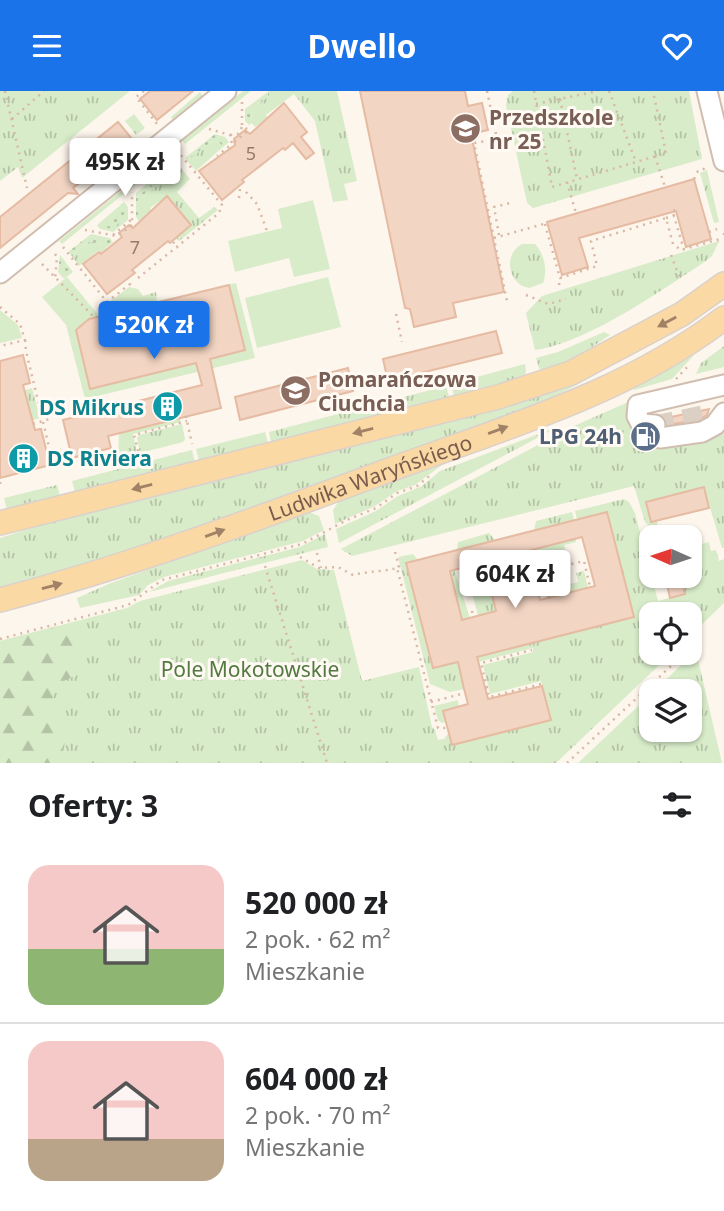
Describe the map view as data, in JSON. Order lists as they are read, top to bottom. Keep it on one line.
{"streets":{"main road":["Ludwika Waryńskiego"]},"parks":["Pole Mokotowskie"],"places":{"school or university":["Przedszkole nr 25","Pomarańczowa Ciuchcia"],"building":["DS Mikrus","DS Riviera"],"fuel station":["LPG 24h"]},"house_numbers":["5","7"],"north":"left","page":{"header":"Dwello","price":["495K zł","520K zł","604K zł"],"heading":"Oferty: 3","list":[{"name":"520 000 zł","note":"2 pok. · 62 m² · Mieszkanie"},{"name":"604 000 zł","note":"2 pok. · 70 m² · Mieszkanie"}]}}
